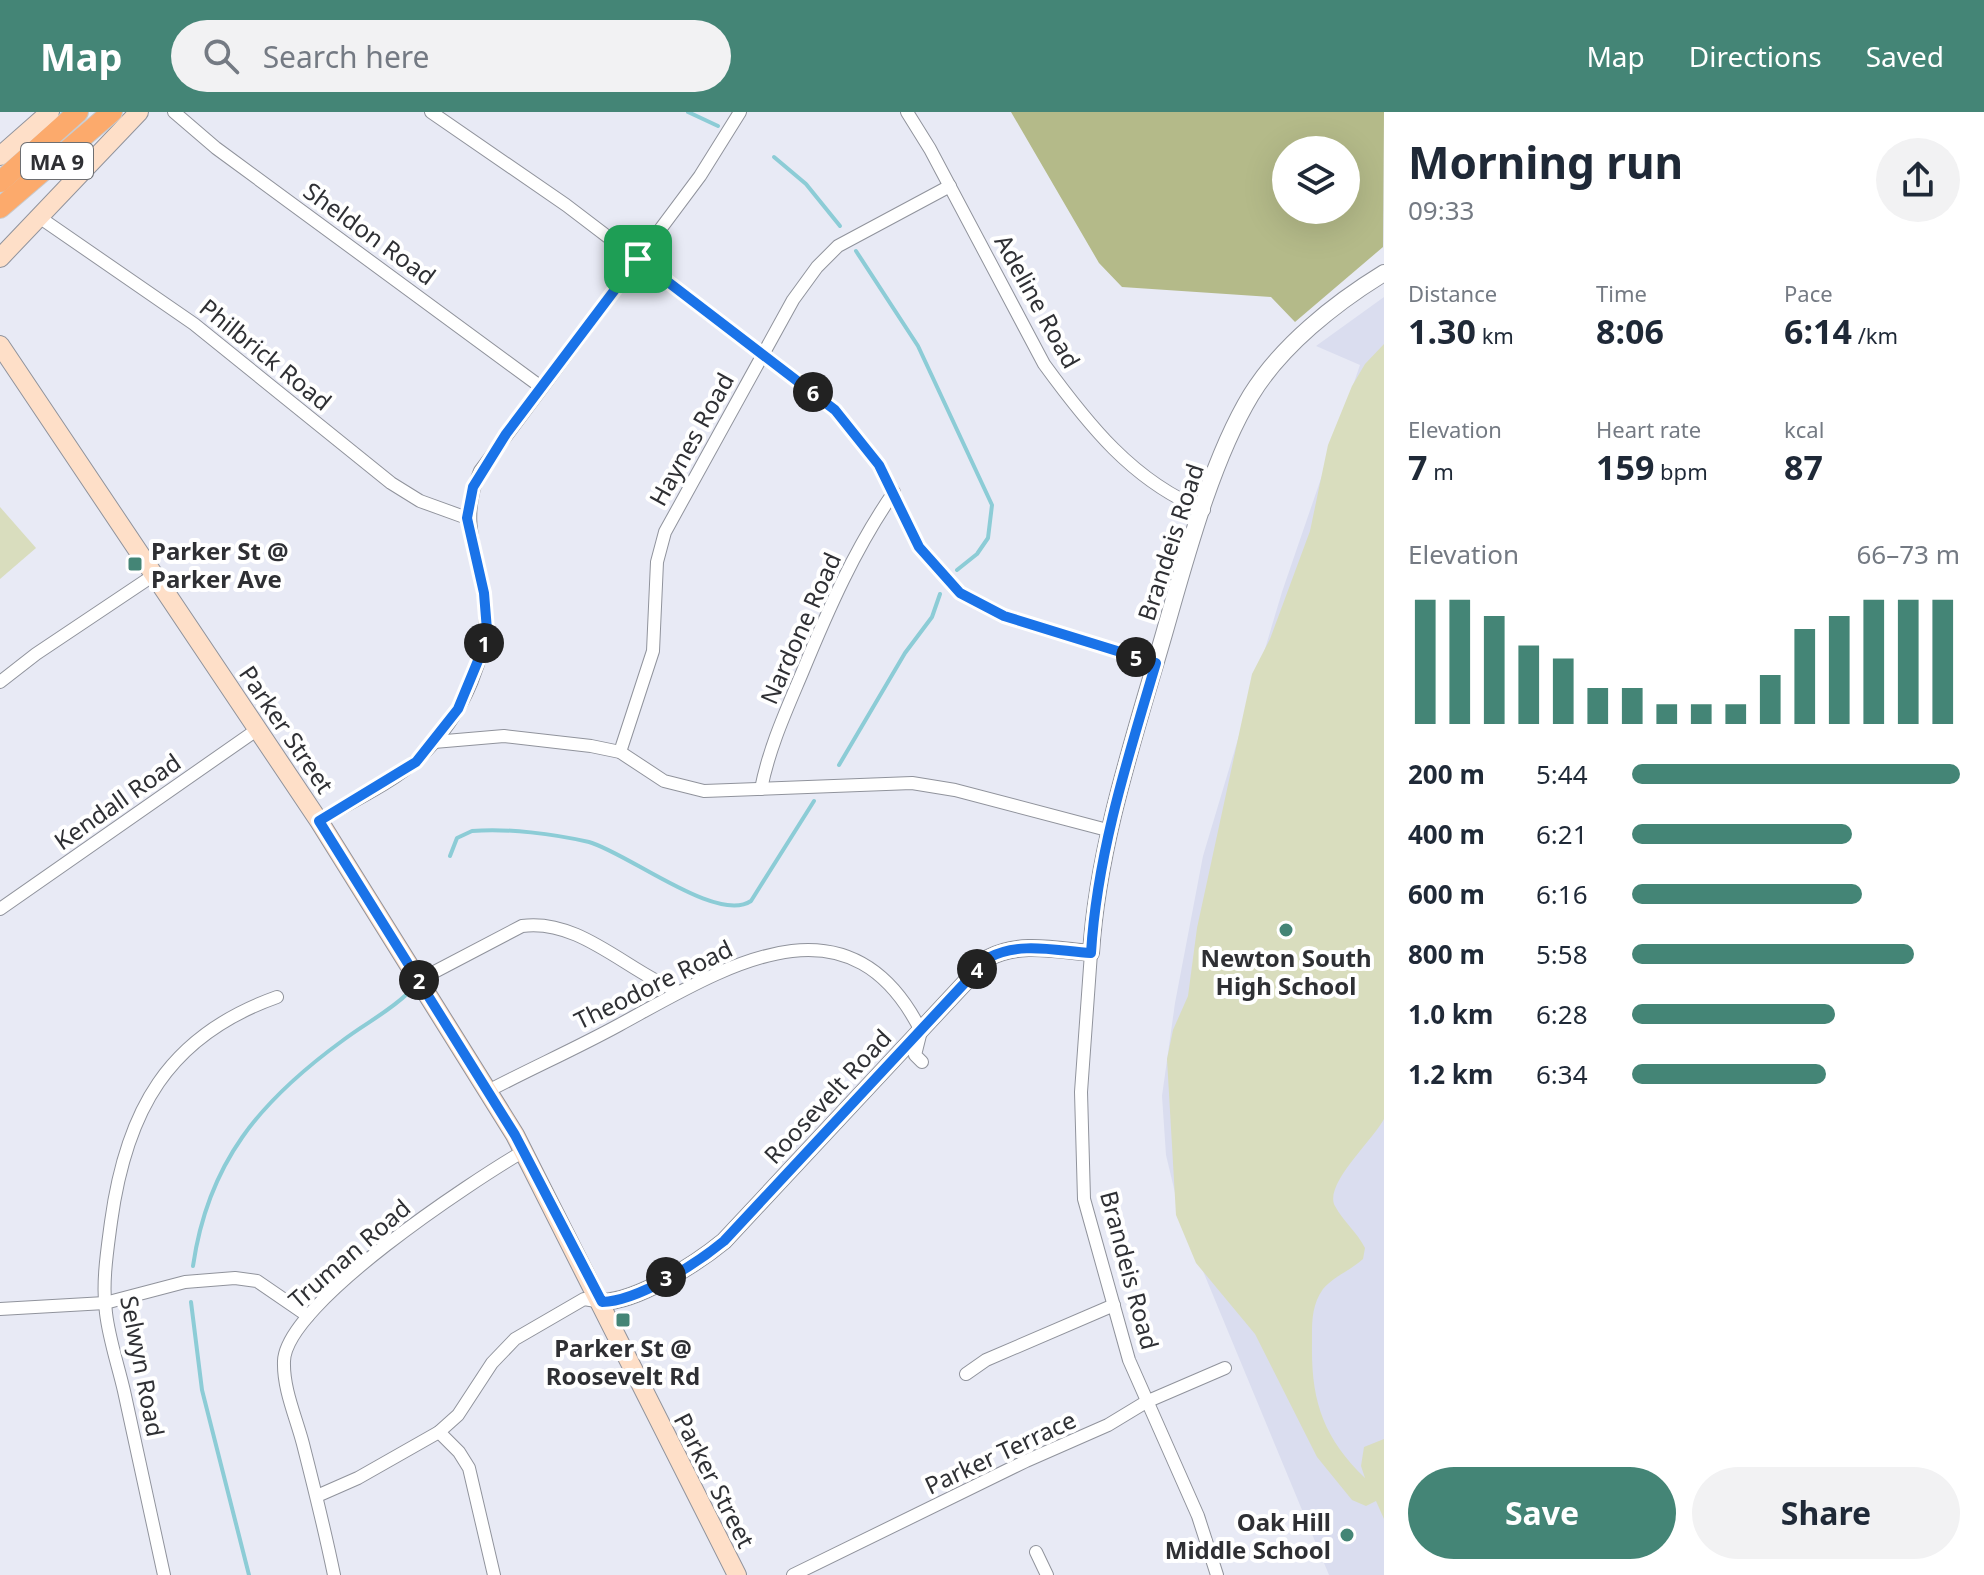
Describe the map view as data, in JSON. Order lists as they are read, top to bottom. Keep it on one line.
{"streets":{"highway":["MA 9"],"main road":["Parker Street"],"street":["Sheldon Road","Adeline Road","Philbrick Road","Haynes Road","Brandeis Road","Nardone Road","Kendall Road","Theodore Road","Roosevelt Road","Truman Road","Selwyn Road","Parker Terrace"]},"crossings":[["Adeline Road","Haynes Road"],["Adeline Road","Brandeis Road"],["Brandeis Road","Roosevelt Road"],["Brandeis Road","Parker Terrace"],["Parker Street","Kendall Road"],["Parker Street","Theodore Road"],["Parker Street","Roosevelt Road"],["Parker Street","Truman Road"],["Theodore Road","Roosevelt Road"]],"places":{"transit":["Parker St @ Parker Ave","Parker St @ Roosevelt Rd"],"other":["Newton South High School","Oak Hill Middle School"]},"page":{"header":"Map","search":"Search here","nav":["Map","Directions","Saved"],"heading":["Morning run","09:33"],"stats":[["Distance","1.30 km"],["Time","8:06"],["Pace","6:14 /km"],["Elevation","7 m"],["Heart rate","159 bpm"],["kcal","87"]],"pins":["6","1","5","4","2","3"],"chart":["Elevation","66–73 m"],"list":[{"name":"200 m","note":"5:44"},{"name":"400 m","note":"6:21"},{"name":"600 m","note":"6:16"},{"name":"800 m","note":"5:58"},{"name":"1.0 km","note":"6:28"},{"name":"1.2 km","note":"6:34"}],"buttons":["Save","Share"]}}
